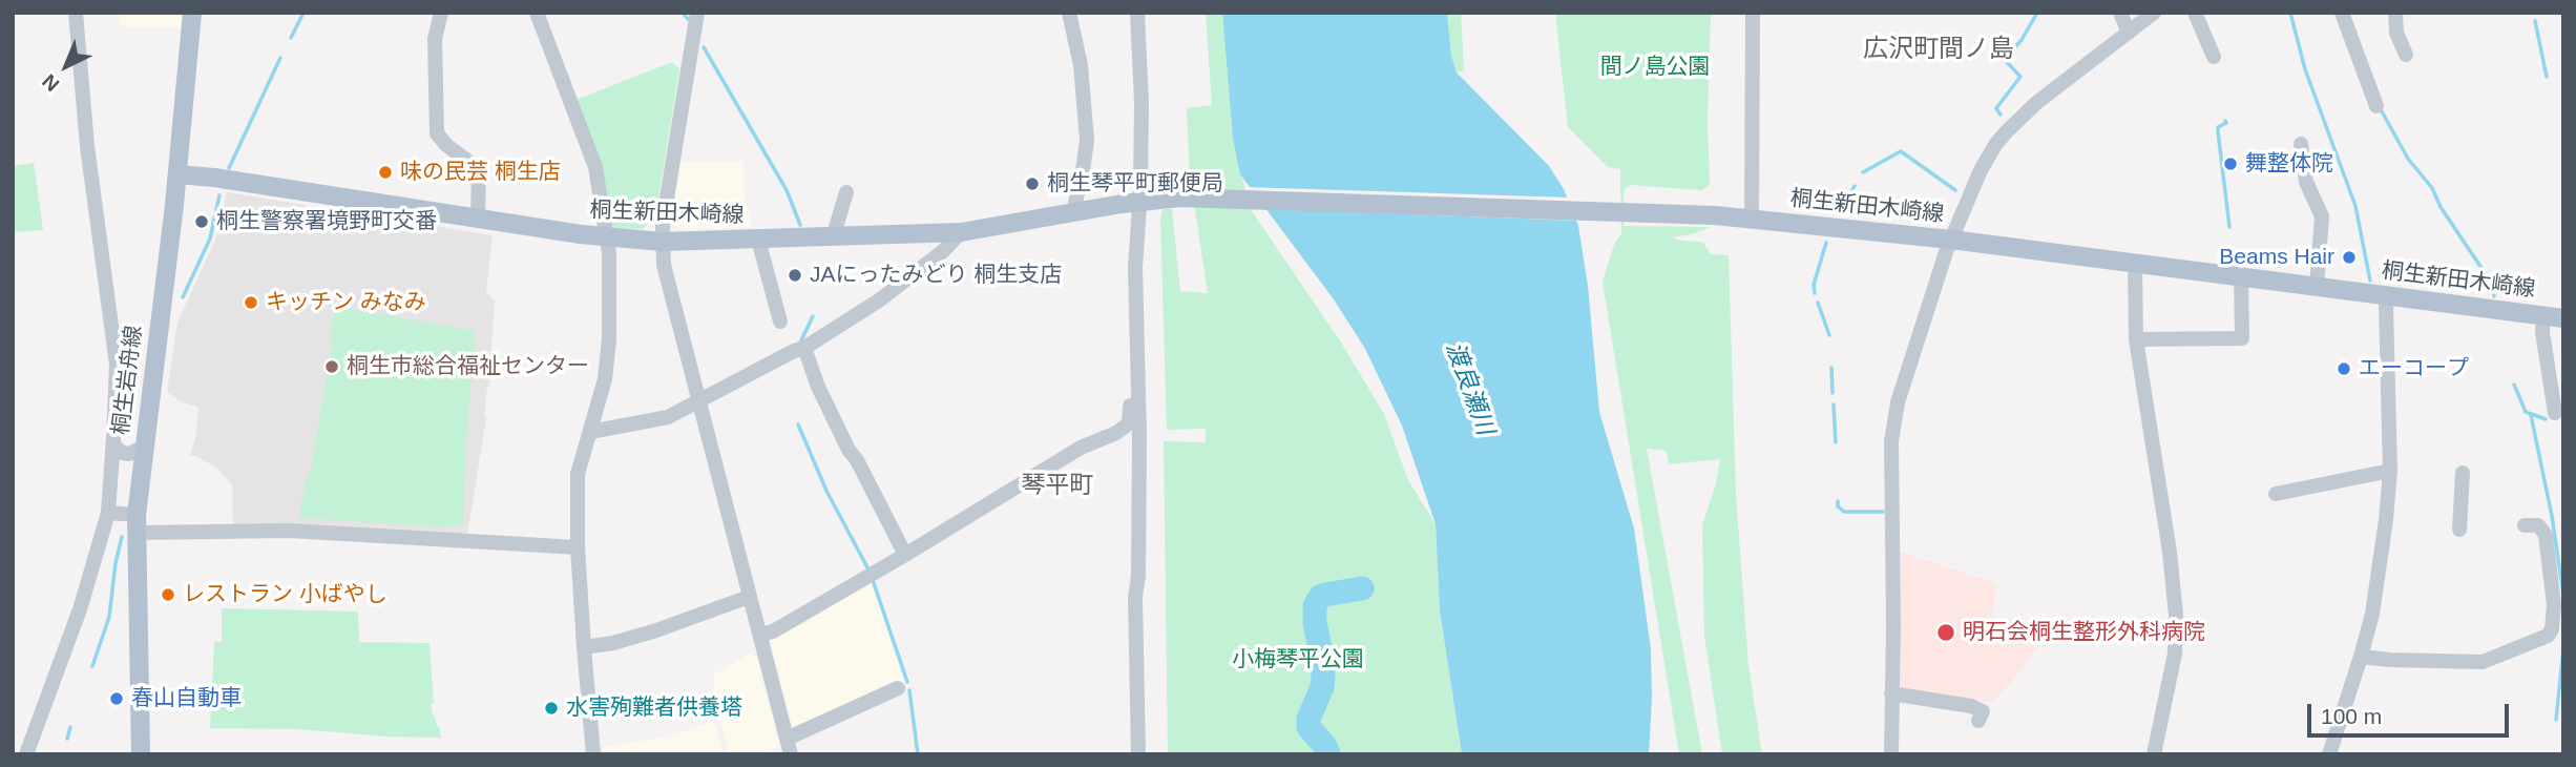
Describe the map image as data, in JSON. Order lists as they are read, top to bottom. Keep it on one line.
{"streets":{"main road":["桐生新田木崎線","桐生岩舟線"]},"crossings":[["桐生新田木崎線","桐生岩舟線"]],"districts":["広沢町間ノ島","琴平町"],"water":["渡良瀬川"],"parks":["間ノ島公園","小梅琴平公園"],"places":["舞整体院","味の民芸 桐生店","桐生琴平町郵便局","桐生警察署境野町交番","Beams Hair","JAにったみどり 桐生支店","キッチン みなみ","桐生市総合福祉センター","エーコープ","レストラン 小ばやし","明石会桐生整形外科病院","春山自動車","水害殉難者供養塔"],"scale_bar":"100 m","north":"bottom left"}
